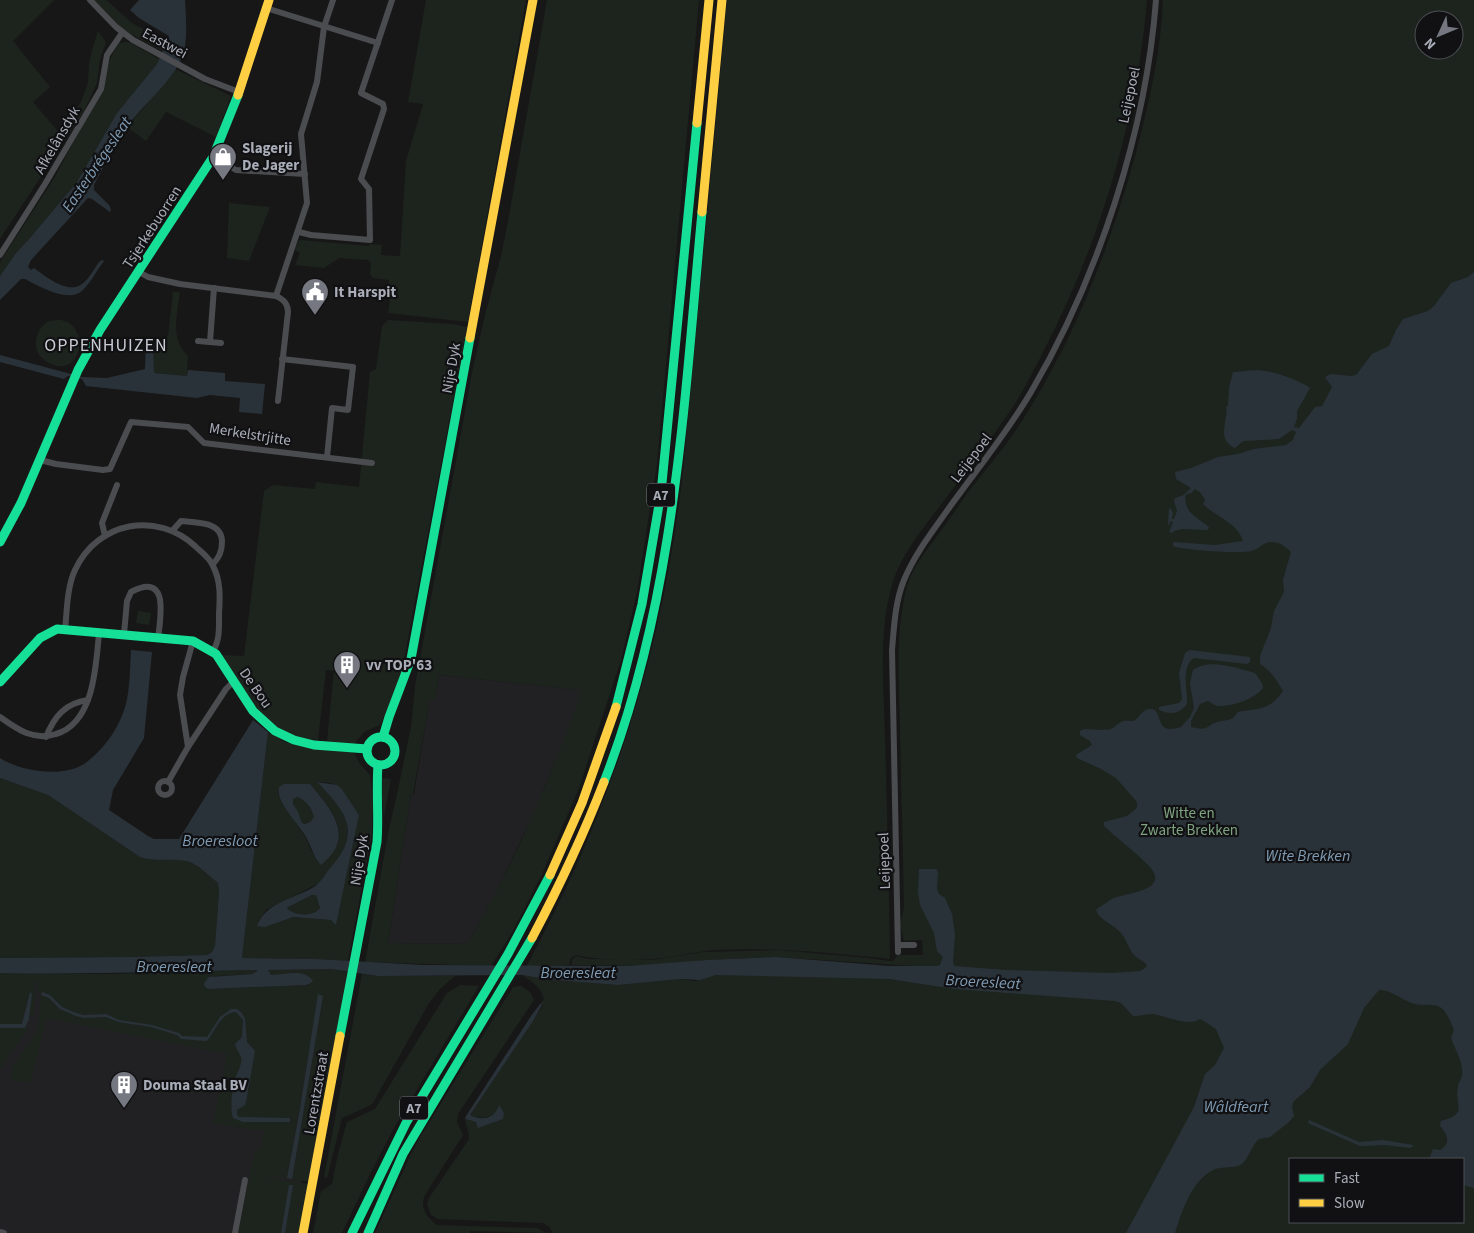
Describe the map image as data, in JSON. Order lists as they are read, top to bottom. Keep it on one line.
{"streets":{"main road":["Tsjerkebuorren","Nije Dyk","A7","De Bou","Lorentzstraat"],"street":["Eastwei","Leijepoel","Afkelânsdyk","Merkelstrjitte"]},"crossings":[["Eastwei","Afkelânsdyk"],["Eastwei","Tsjerkebuorren"],["Tsjerkebuorren","Merkelstrjitte"],["Nije Dyk","De Bou"],["Nije Dyk","Lorentzstraat"]],"districts":["OPPENHUIZEN"],"water":["Easterbrégesleat","Broeresloot","Wite Brekken","Broeresleat","Wâldfeart"],"parks":["Witte en Zwarte Brekken"],"places":{"shop":["Slagerij De Jager"],"public building":["It Harspit"],"building":["vv TOP'63","Douma Staal BV"]},"legend":["Fast","Slow"],"north":"bottom left"}
